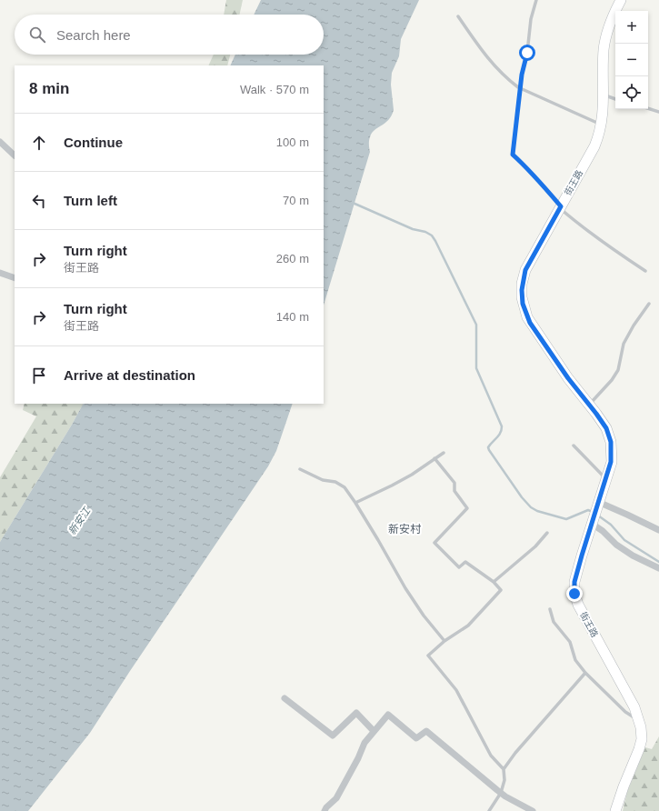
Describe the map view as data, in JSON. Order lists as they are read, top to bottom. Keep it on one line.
{"streets":{"main road":["街王路"]},"districts":["新安村"],"water":["新安江"],"page":{"map_buttons":["+","−"],"search":"Search here","heading":["8 min","Walk · 570 m"],"list":[["Continue","100 m"],["Turn left","70 m"],["Turn right","街王路","260 m"],["Turn right","街王路","140 m"],"Arrive at destination"]}}
